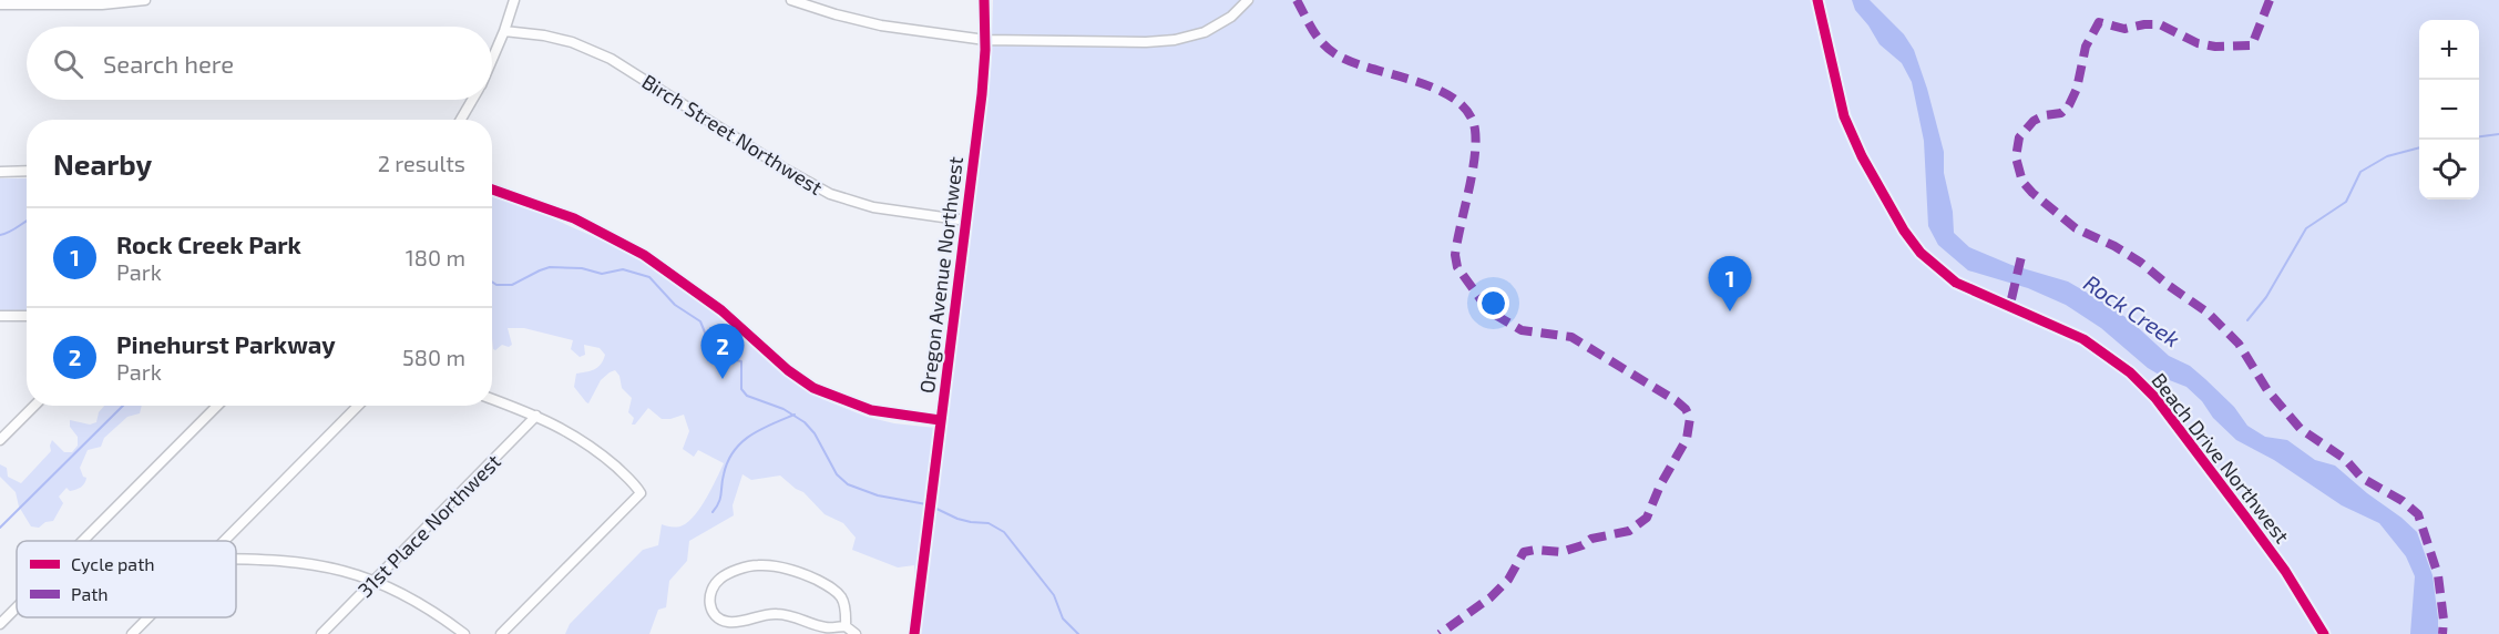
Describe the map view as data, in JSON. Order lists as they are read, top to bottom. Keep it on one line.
{"streets":{"street":["Birch Street Northwest","Oregon Avenue Northwest","Beach Drive Northwest","31st Place Northwest"]},"crossings":[["Birch Street Northwest","Oregon Avenue Northwest"]],"water":["Rock Creek"],"legend":["Cycle path","Path"],"page":{"map_buttons":["+","−"],"search":"Search here","heading":["Nearby","2 results"],"list":[{"mark":"1","name":"Rock Creek Park","note":"Park","value":"180 m"},{"mark":"2","name":"Pinehurst Parkway","note":"Park","value":"580 m"}],"pins":["1","2"]}}
